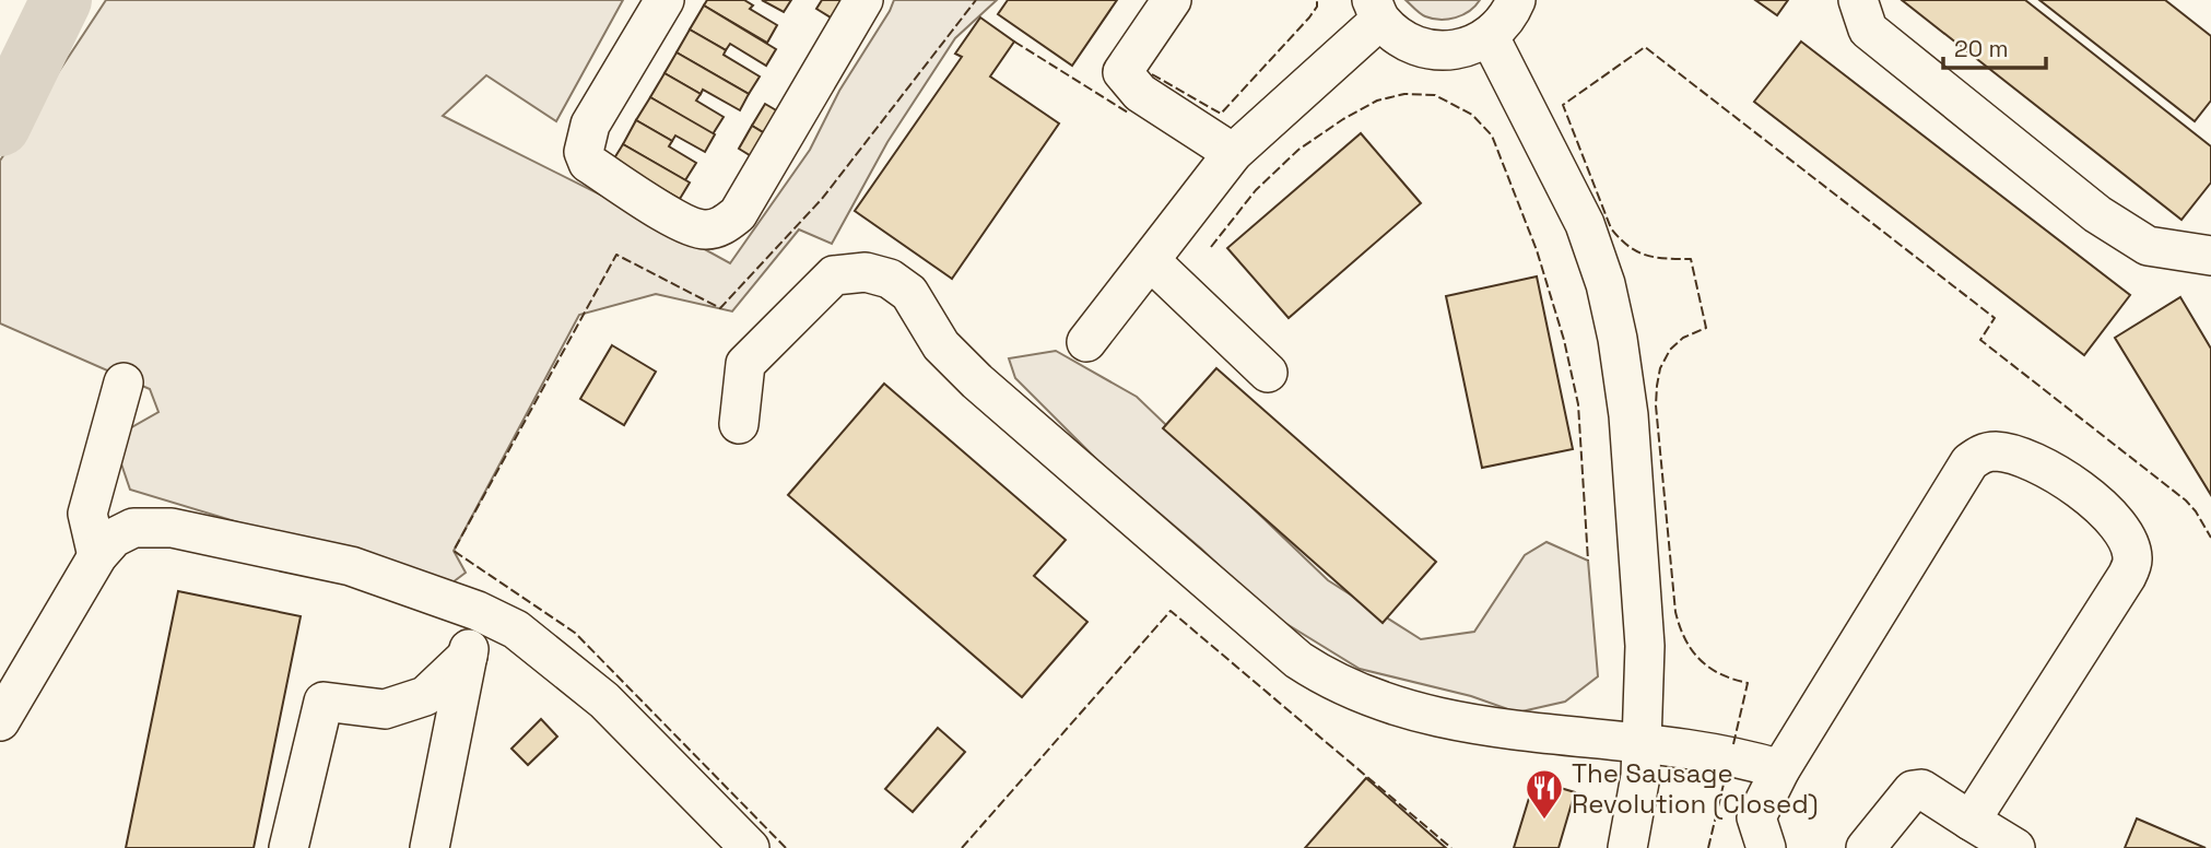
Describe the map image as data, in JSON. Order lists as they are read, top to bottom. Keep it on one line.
{"places":{"restaurant":["The Sausage Revolution (Closed)"]},"scale_bar":"20 m"}
